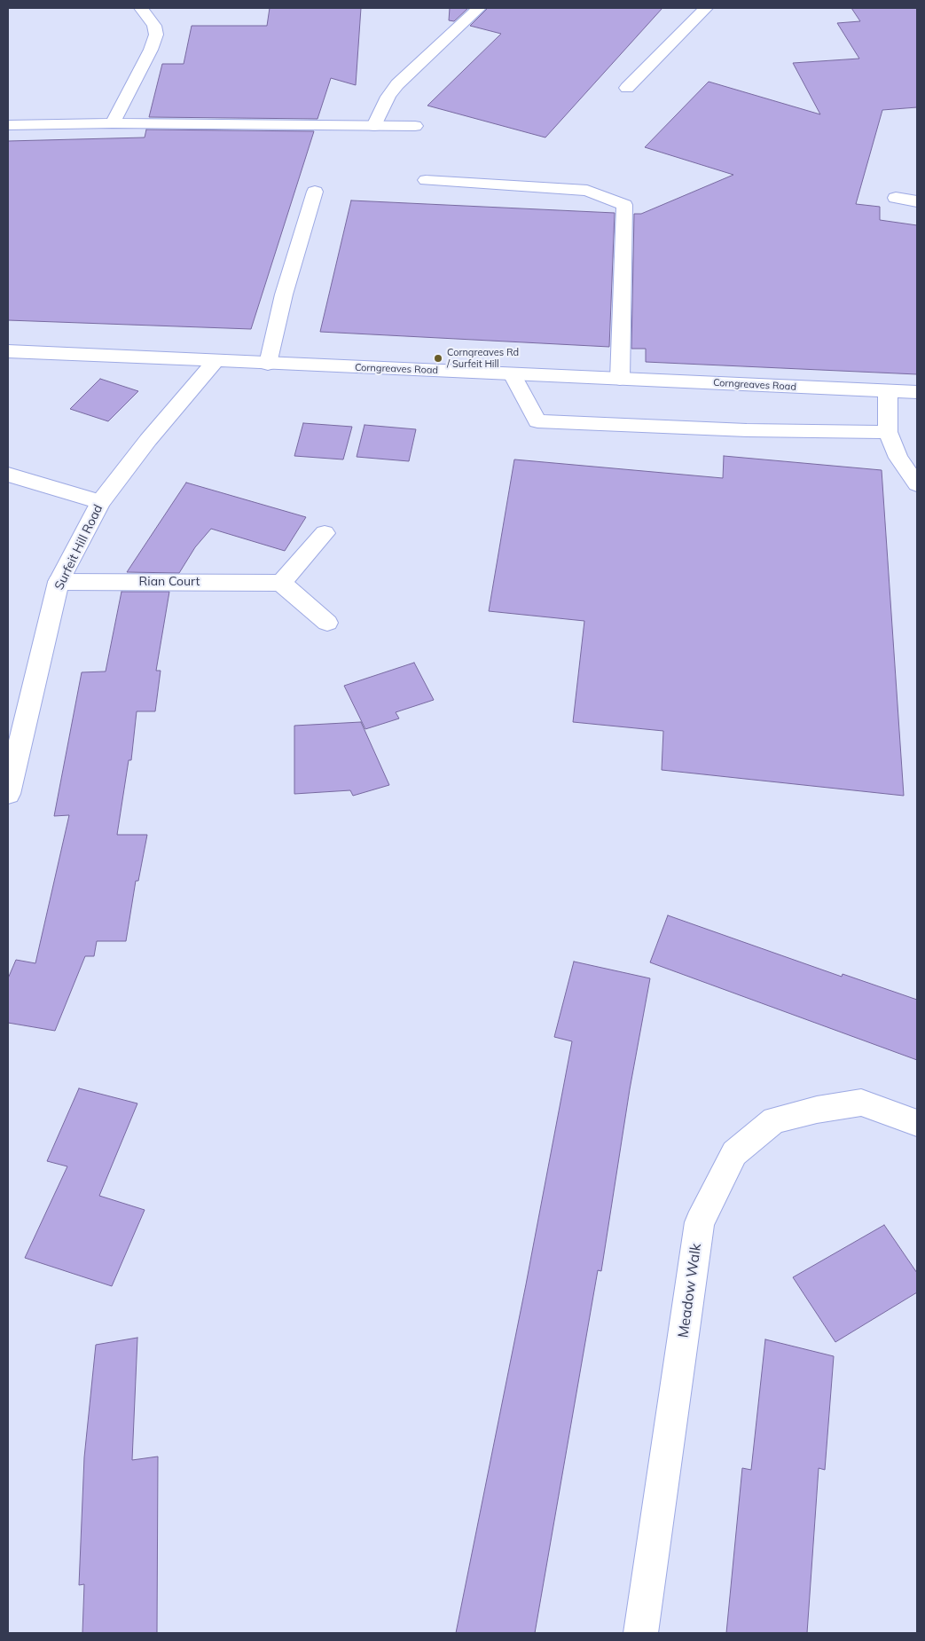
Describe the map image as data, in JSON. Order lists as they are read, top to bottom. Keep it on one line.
{"streets":{"street":["Corngreaves Road","Surfeit Hill Road","Rian Court","Meadow Walk"]},"crossings":[["Corngreaves Road","Surfeit Hill Road"],["Surfeit Hill Road","Rian Court"]],"places":["Corngreaves Rd / Surfeit Hill"]}
